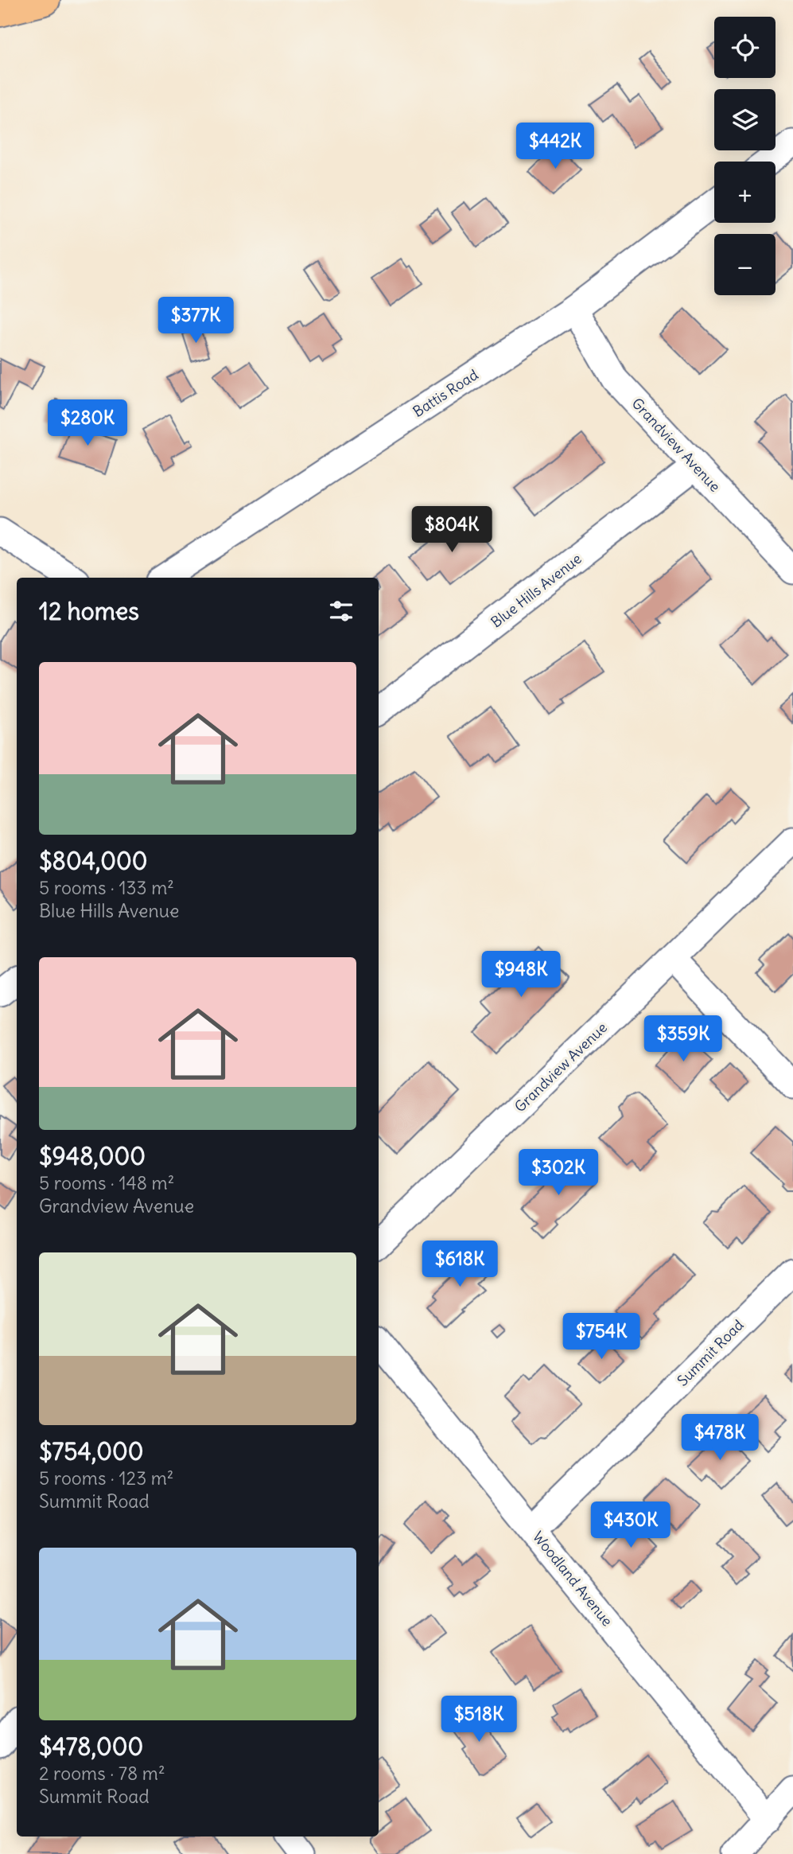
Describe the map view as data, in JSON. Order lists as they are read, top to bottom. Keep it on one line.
{"streets":{"street":["Battis Road","Grandview Avenue","Blue Hills Avenue","Summit Road","Woodland Avenue"]},"crossings":[["Battis Road","Grandview Avenue"],["Grandview Avenue","Blue Hills Avenue"],["Summit Road","Woodland Avenue"]],"page":{"map_buttons":["+","−"],"price":["$442K","$377K","$280K","$804K","$948K","$359K","$302K","$618K","$754K","$478K","$430K","$518K"],"heading":"12 homes","list":[{"name":"$804,000","note":"5 rooms · 133 m² · Blue Hills Avenue"},{"name":"$948,000","note":"5 rooms · 148 m² · Grandview Avenue"},{"name":"$754,000","note":"5 rooms · 123 m² · Summit Road"},{"name":"$478,000","note":"2 rooms · 78 m² · Summit Road"}]}}
